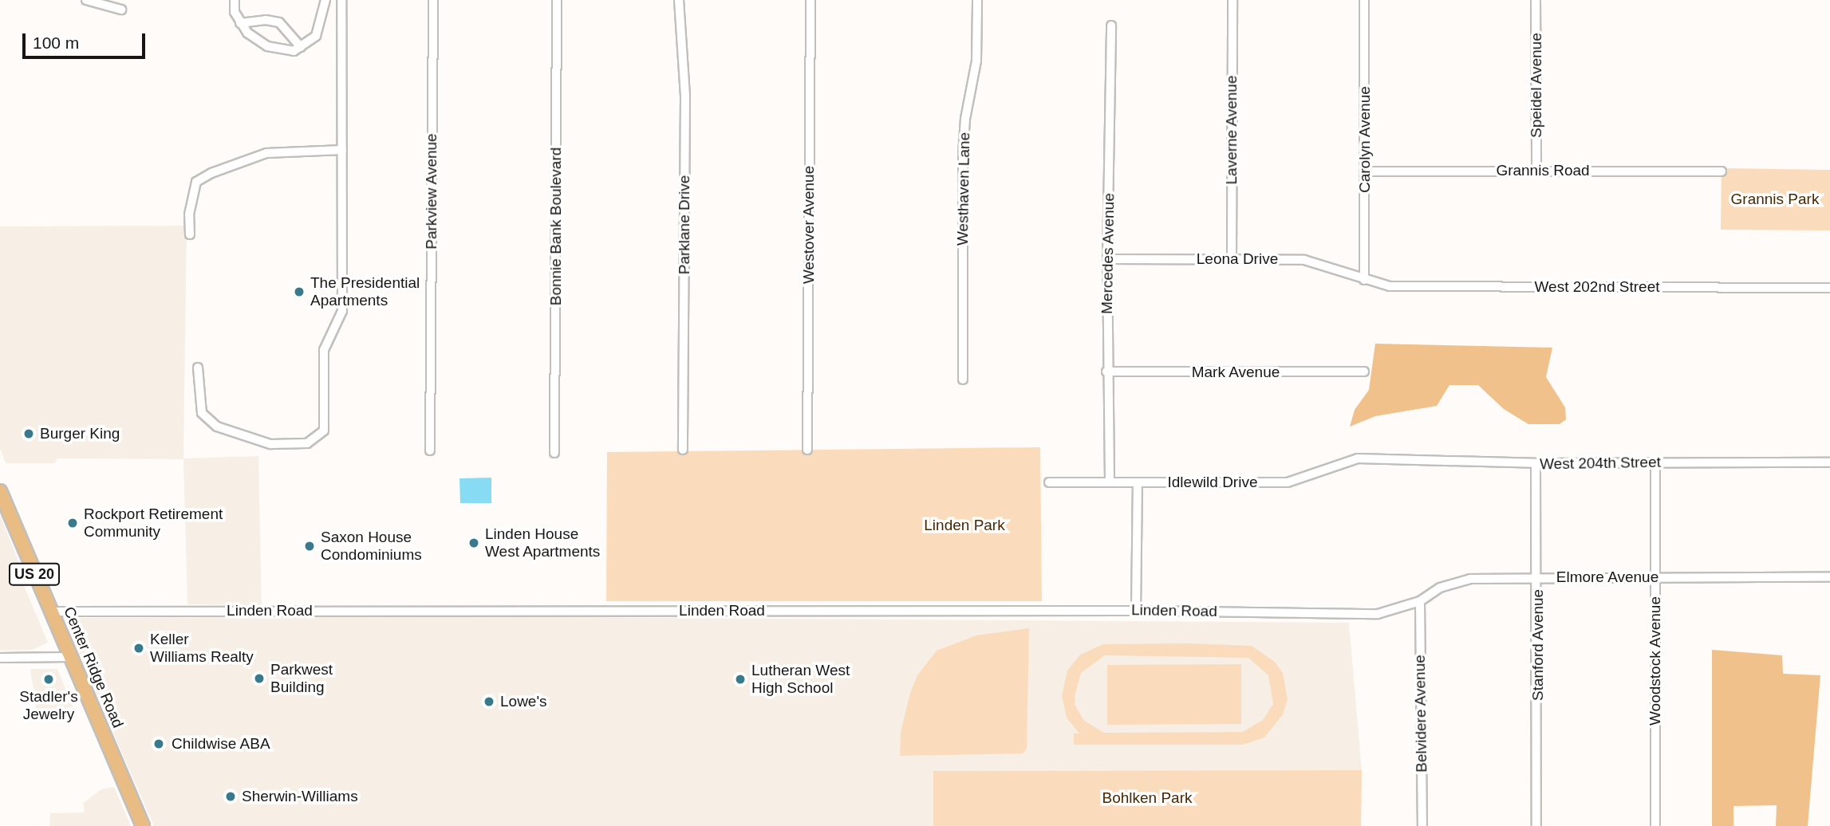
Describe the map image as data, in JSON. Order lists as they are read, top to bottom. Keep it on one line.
{"streets":{"main road":["US 20","Center Ridge Road"],"street":["Speidel Avenue","Laverne Avenue","Carolyn Avenue","Grannis Road","Westhaven Lane","Parkview Avenue","Parklane Drive","Westover Avenue","Bonnie Bank Boulevard","Mercedes Avenue","Leona Drive","West 202nd Street","Mark Avenue","West 204th Street","Idlewild Drive","Elmore Avenue","Linden Road","Stanford Avenue","Woodstock Avenue","Belvidere Avenue"]},"crossings":[["Speidel Avenue","Grannis Road"],["Laverne Avenue","Leona Drive"],["Carolyn Avenue","Grannis Road"],["Carolyn Avenue","Leona Drive"],["Carolyn Avenue","West 202nd Street"],["Mercedes Avenue","Leona Drive"],["Mercedes Avenue","Mark Avenue"],["Mercedes Avenue","Idlewild Drive"],["Leona Drive","West 202nd Street"],["West 204th Street","Idlewild Drive"],["West 204th Street","Stanford Avenue"],["West 204th Street","Woodstock Avenue"],["Elmore Avenue","Linden Road"],["Elmore Avenue","Stanford Avenue"],["Elmore Avenue","Woodstock Avenue"],["Elmore Avenue","Belvidere Avenue"],["Linden Road","Center Ridge Road"]],"parks":["Grannis Park","Linden Park","Bohlken Park"],"places":["The Presidential Apartments","Burger King","Rockport Retirement Community","Linden House West Apartments","Saxon House Condominiums","Keller Williams Realty","Parkwest Building","Stadler's Jewelry","Lutheran West High School","Lowe's","Childwise ABA","Sherwin-Williams"],"scale_bar":"100 m"}
